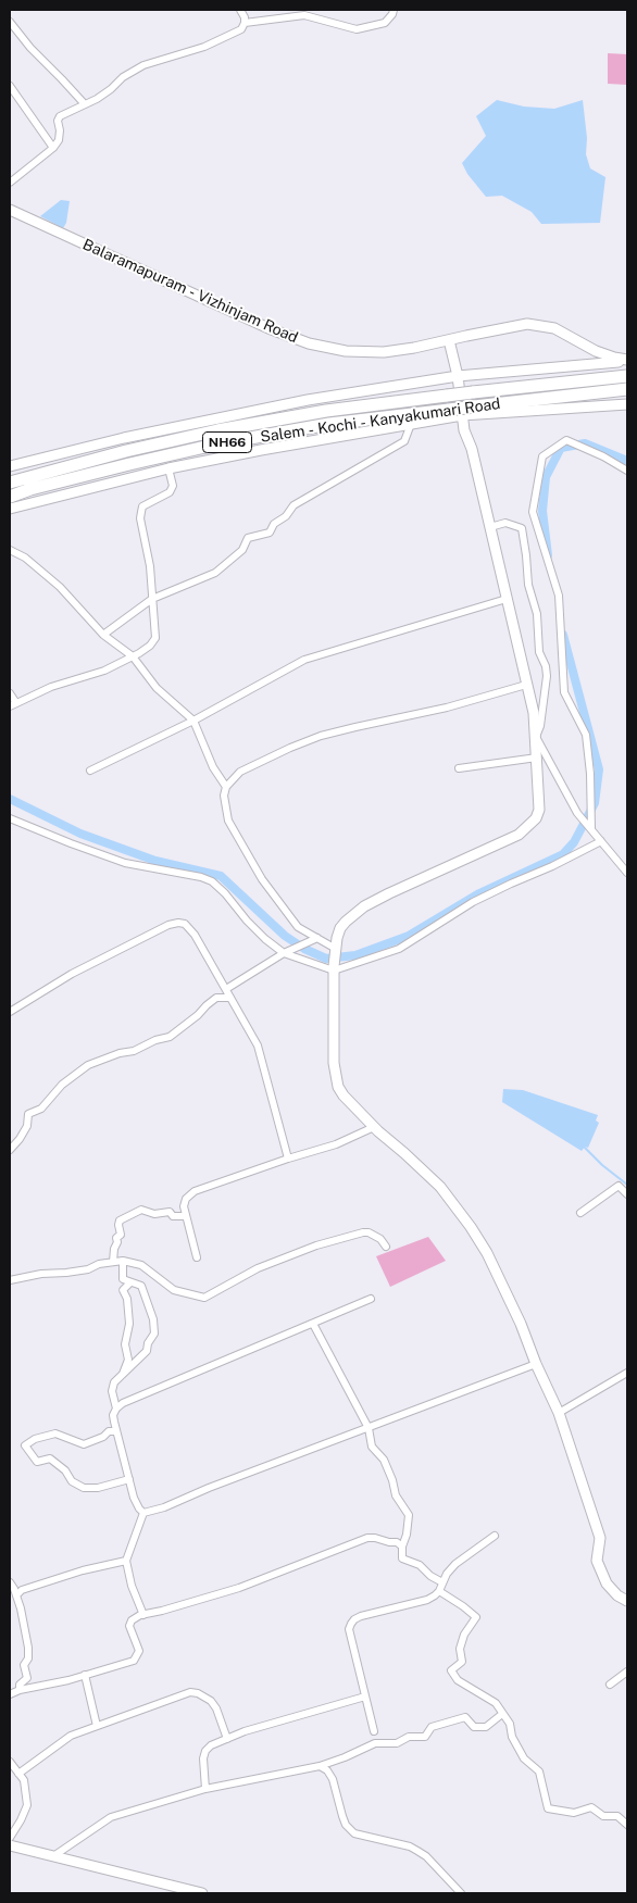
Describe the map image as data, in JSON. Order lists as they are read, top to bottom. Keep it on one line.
{"streets":{"highway":["Salem - Kochi - Kanyakumari Road","NH66"],"street":["Balaramapuram - Vizhinjam Road"]}}
